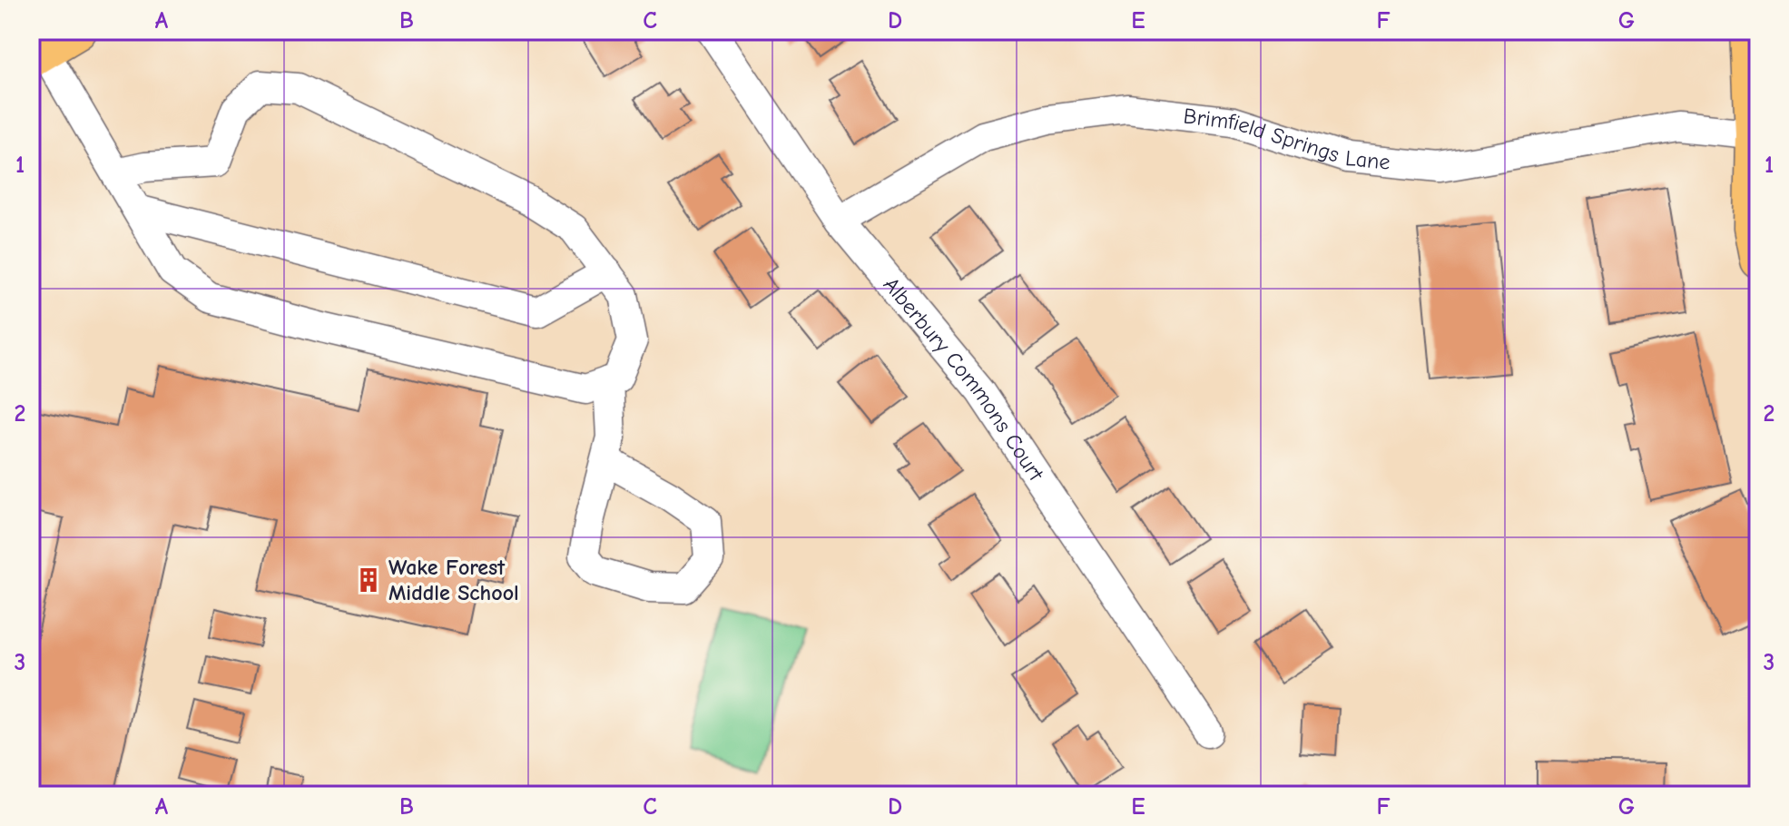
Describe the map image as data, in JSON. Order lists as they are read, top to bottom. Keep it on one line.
{"streets":{"street":["Brimfield Springs Lane","Alberbury Commons Court"]},"crossings":[["Brimfield Springs Lane","Alberbury Commons Court"]],"places":{"building":["Wake Forest Middle School"]},"grid":{"columns":["A","B","C","D","E","F","G"],"rows":["1","2","3"]}}
